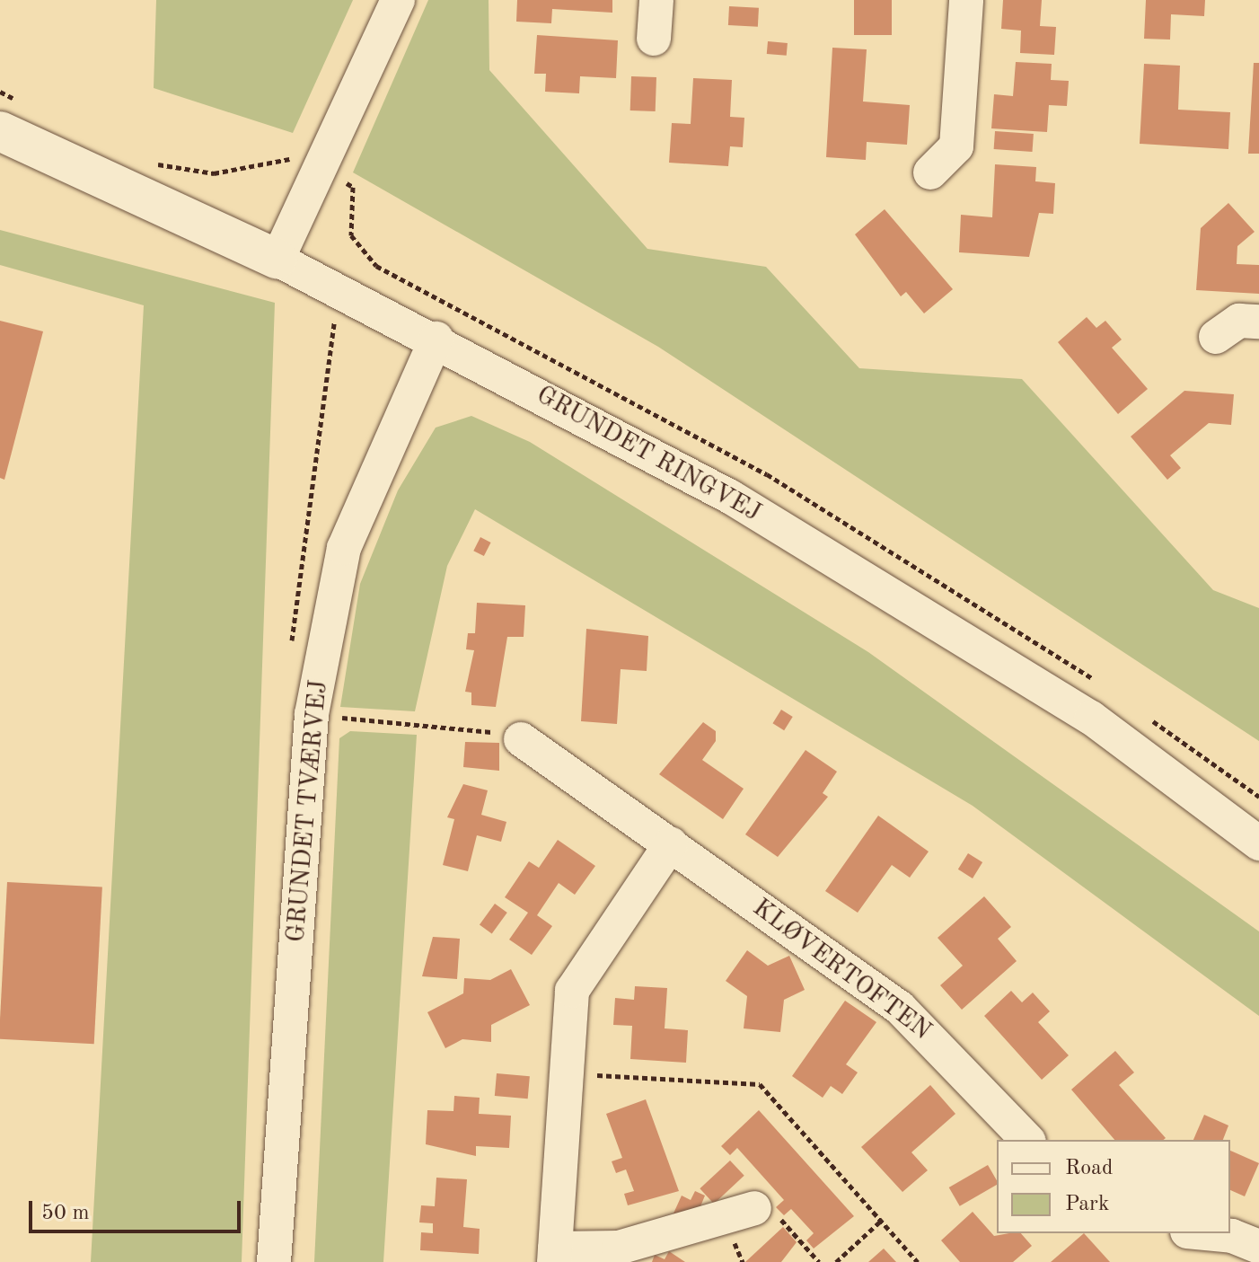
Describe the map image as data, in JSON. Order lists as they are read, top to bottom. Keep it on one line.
{"streets":{"street":["GRUNDET RINGVEJ","GRUNDET TVÆRVEJ","KLØVERTOFTEN"]},"crossings":[["GRUNDET RINGVEJ","GRUNDET TVÆRVEJ"]],"legend":["Road","Park"],"scale_bar":"50 m"}
